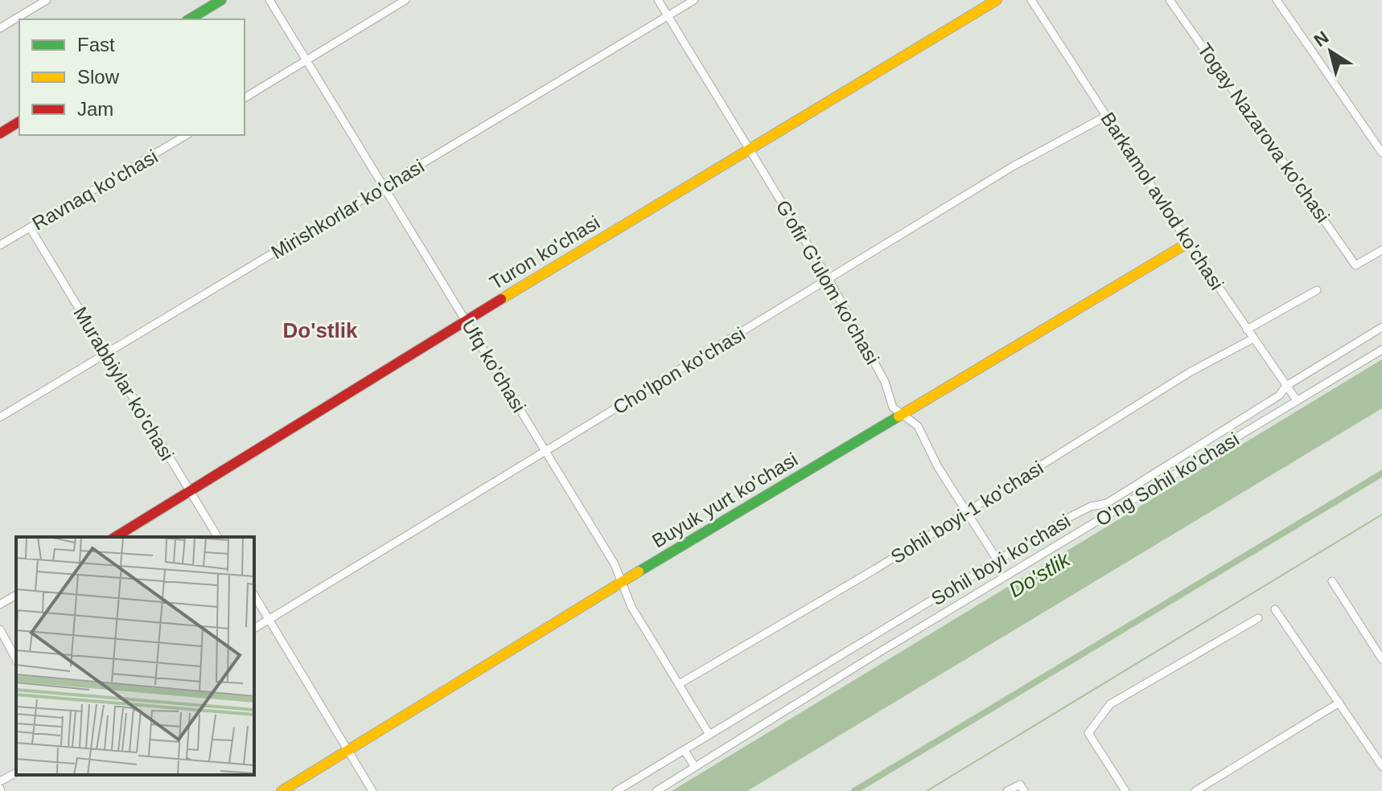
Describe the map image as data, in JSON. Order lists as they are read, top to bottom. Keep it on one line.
{"streets":{"street":["Togay Nazarova ko'chasi","Ravnaq ko'chasi","Barkamol avlod ko'chasi","Mirishkorlar ko'chasi","Turon ko'chasi","G'ofir G'ulom ko'chasi","Ufq ko'chasi","Cho'lpon ko'chasi","Murabbiylar ko'chasi","O'ng Sohil ko'chasi","Buyuk yurt ko'chasi","Sohil boyi-1 ko'chasi","Sohil boyi ko'chasi"]},"crossings":[["Ravnaq ko'chasi","Murabbiylar ko'chasi"],["Barkamol avlod ko'chasi","Cho'lpon ko'chasi"],["Barkamol avlod ko'chasi","O'ng Sohil ko'chasi"],["Barkamol avlod ko'chasi","Buyuk yurt ko'chasi"],["Barkamol avlod ko'chasi","Sohil boyi-1 ko'chasi"],["Barkamol avlod ko'chasi","Sohil boyi ko'chasi"],["Mirishkorlar ko'chasi","G'ofir G'ulom ko'chasi"],["Mirishkorlar ko'chasi","Ufq ko'chasi"],["Mirishkorlar ko'chasi","Murabbiylar ko'chasi"],["Turon ko'chasi","G'ofir G'ulom ko'chasi"],["Turon ko'chasi","Ufq ko'chasi"],["Turon ko'chasi","Murabbiylar ko'chasi"],["G'ofir G'ulom ko'chasi","Cho'lpon ko'chasi"],["G'ofir G'ulom ko'chasi","Buyuk yurt ko'chasi"],["G'ofir G'ulom ko'chasi","Sohil boyi-1 ko'chasi"],["G'ofir G'ulom ko'chasi","Sohil boyi ko'chasi"],["Ufq ko'chasi","Cho'lpon ko'chasi"],["Ufq ko'chasi","Buyuk yurt ko'chasi"],["Ufq ko'chasi","Sohil boyi-1 ko'chasi"],["Ufq ko'chasi","Sohil boyi ko'chasi"]],"districts":["Do'stlik"],"water":["Do'stlik"],"legend":["Fast","Slow","Jam"],"north":"top left"}
